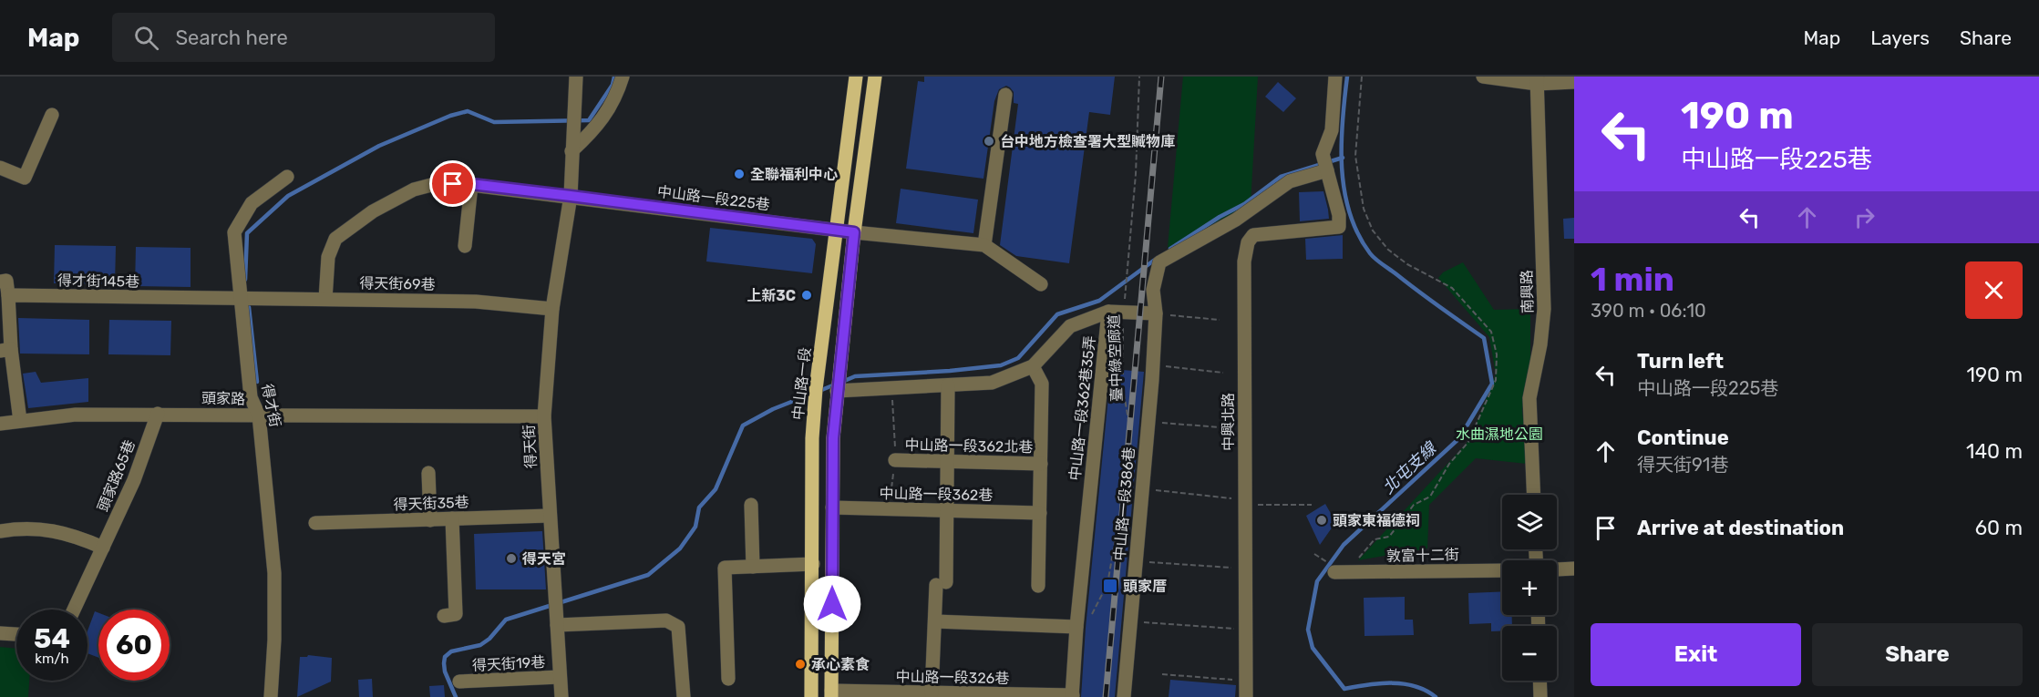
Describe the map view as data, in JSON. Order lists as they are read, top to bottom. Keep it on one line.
{"streets":{"main road":["中山路一段"],"street":["中山路一段225巷","得才街145巷","得天街69巷","南興路","頭家路","得才街","中山路一段362巷35弄","中興北路","中山路一段362北巷","得天街","頭家路65巷","中山路一段362巷","得天街35巷","中山路一段386巷","敦富十二街","得天街19巷","中山路一段326巷"],"path":["臺中綠空廊道"]},"crossings":[["中山路一段225巷","得天街69巷"],["中山路一段225巷","中山路一段"],["中山路一段225巷","得天街"],["得才街145巷","得天街69巷"],["得才街145巷","得才街"],["得天街69巷","得才街"],["得天街69巷","得天街"],["頭家路","得才街"],["頭家路","得天街"],["頭家路","頭家路65巷"],["中山路一段362巷35弄","中山路一段326巷"],["中興北路","中山路一段386巷"],["得天街","得天街35巷"],["得天街","得天街19巷"]],"water":["北屯支線"],"parks":["水曲濕地公園"],"places":{"other":["台中地方檢查署大型贓物庫","全聯福利中心","上新3C","頭家東福德祠","得天宮","承心素食"],"transit":["頭家厝"]},"page":{"header":"Map","search":"Search here","nav":["Map","Layers","Share"],"turn":["190 m","中山路一段225巷"],"heading":["1 min","390 m · 06:10"],"list":[{"name":"Turn left","note":"中山路一段225巷","value":"190 m"},{"name":"Continue","note":"得天街91巷","value":"140 m"},{"name":"Arrive at destination","value":"60 m"}],"map_buttons":["+","−"],"speed":"54 km/h","limit":"60","buttons":["Exit","Share"]}}
